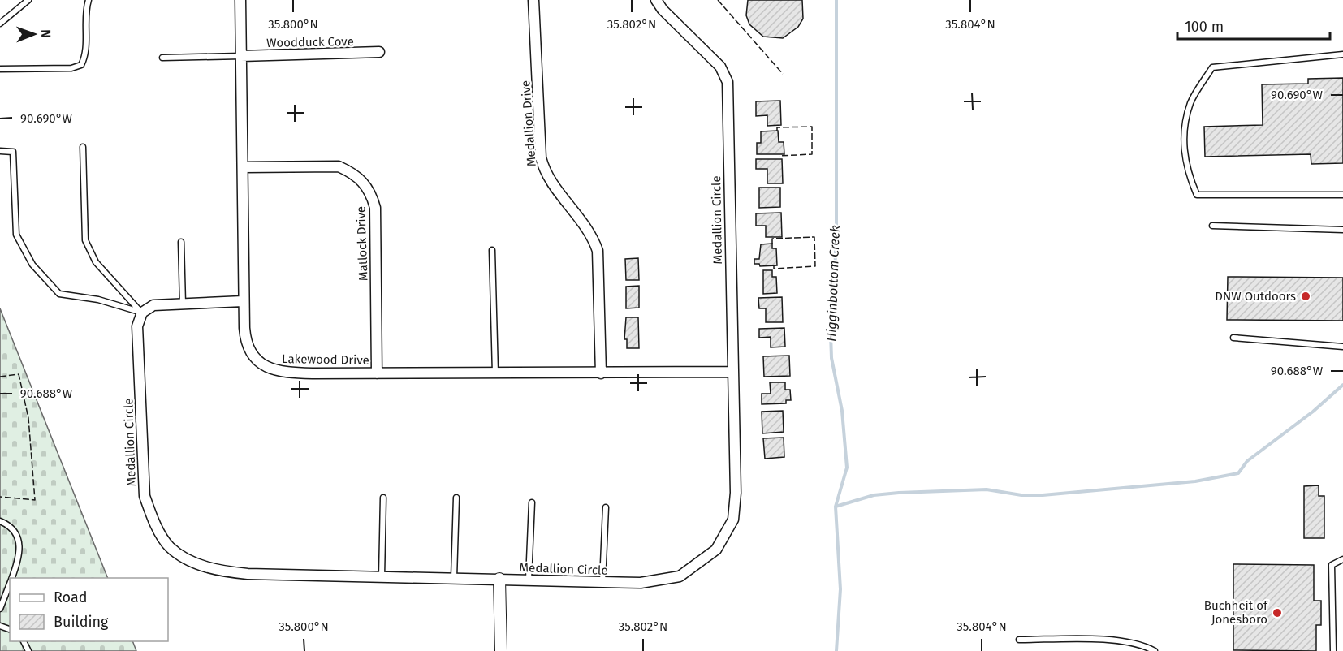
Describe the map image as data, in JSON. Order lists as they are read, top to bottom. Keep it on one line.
{"streets":{"street":["Woodduck Cove","Medallion Drive","Medallion Circle","Matlock Drive","Lakewood Drive"]},"crossings":[["Woodduck Cove","Lakewood Drive"],["Medallion Drive","Lakewood Drive"],["Medallion Circle","Lakewood Drive"],["Matlock Drive","Lakewood Drive"]],"water":["Higginbottom Creek"],"places":["DNW Outdoors","Buchheit of Jonesboro"],"legend":["Road","Building"],"scale_bar":"100 m","north":"right","coordinates":["35.800°N","35.802°N","35.804°N","90.690°W","90.688°W"]}
